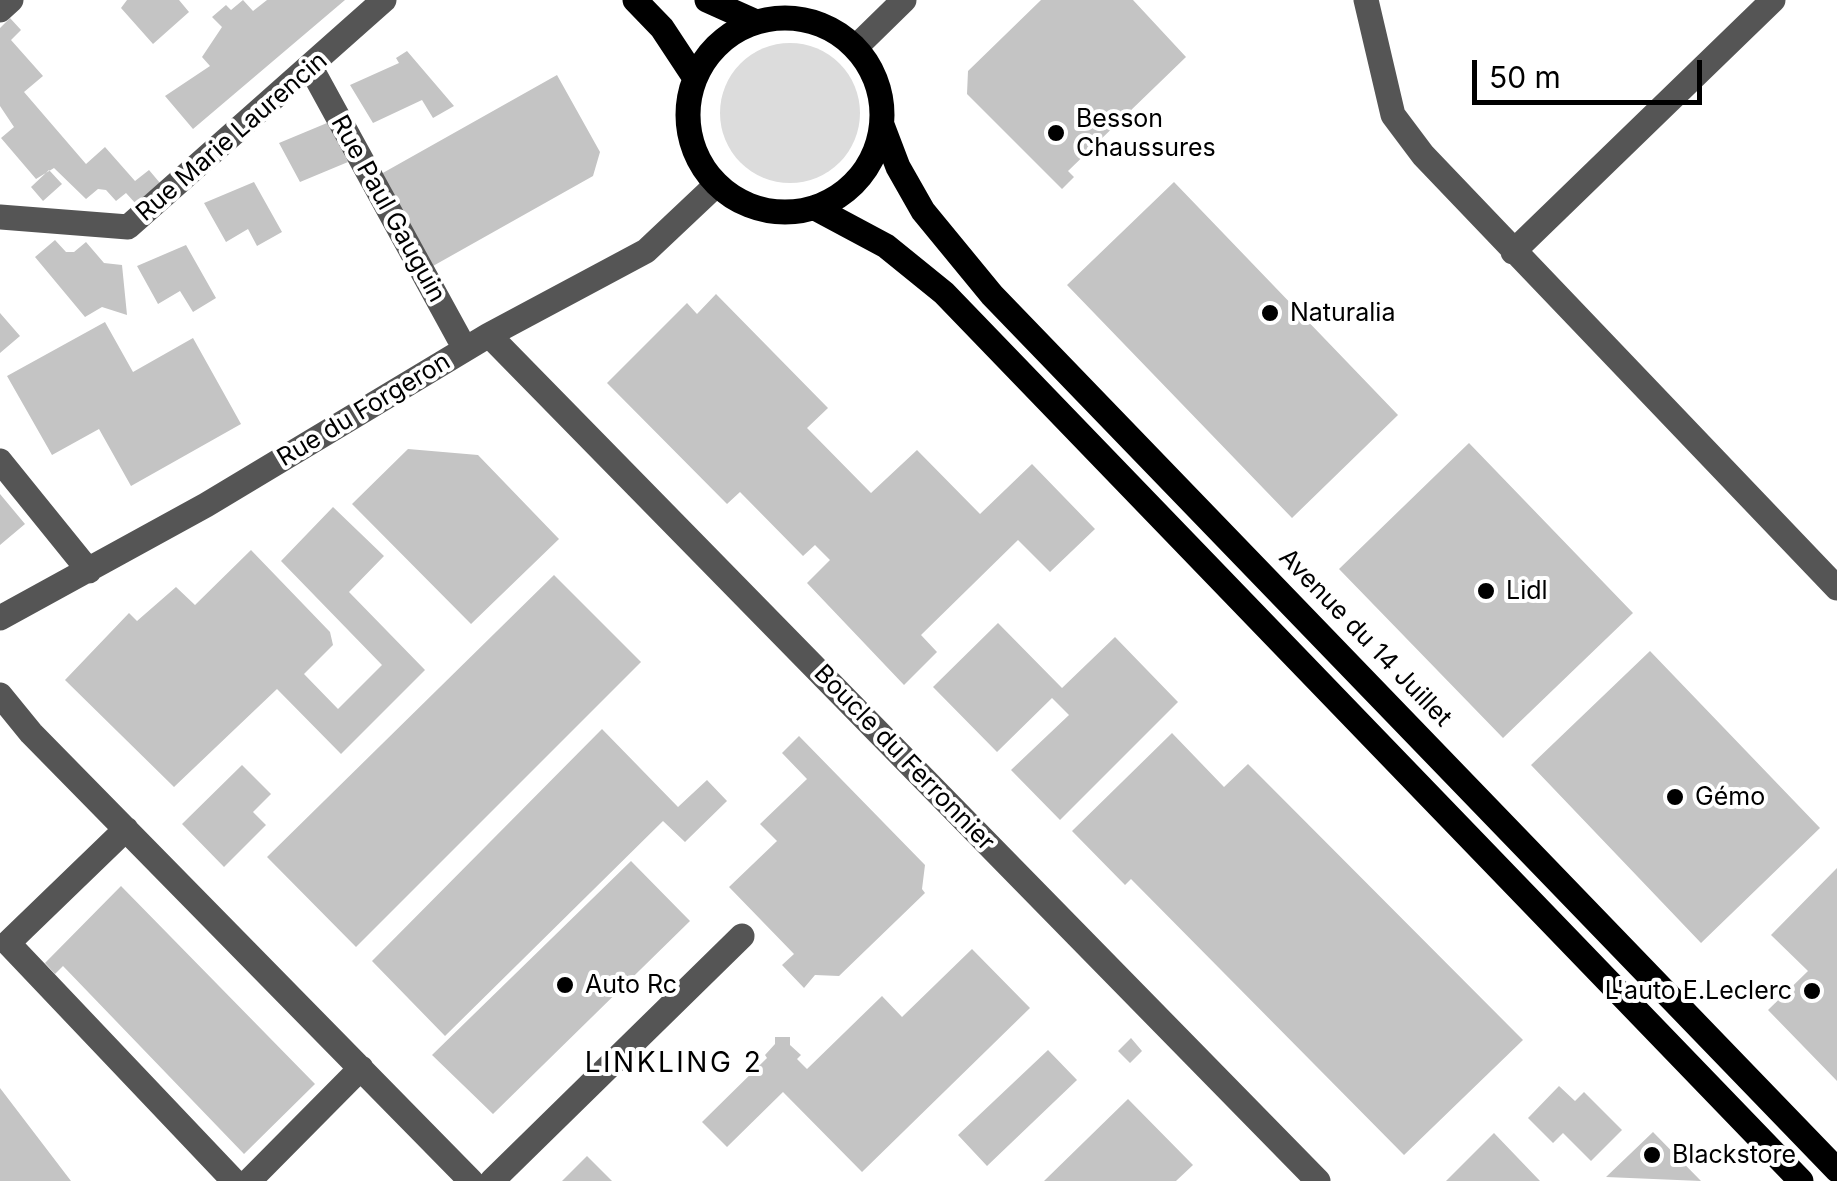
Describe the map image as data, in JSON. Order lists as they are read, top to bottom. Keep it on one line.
{"streets":{"main road":["Avenue du 14 Juillet"],"street":["Rue Marie Laurencin","Rue Paul Gauguin","Rue du Forgeron","Boucle du Ferronnier"]},"crossings":[["Rue Marie Laurencin","Rue Paul Gauguin"],["Rue Paul Gauguin","Rue du Forgeron"],["Rue du Forgeron","Avenue du 14 Juillet"],["Rue du Forgeron","Boucle du Ferronnier"]],"districts":["LINKLING 2"],"places":["Besson Chaussures","Naturalia","Lidl","Gémo","Auto Rc","L'auto E.Leclerc","Blackstore"],"scale_bar":"50 m"}
